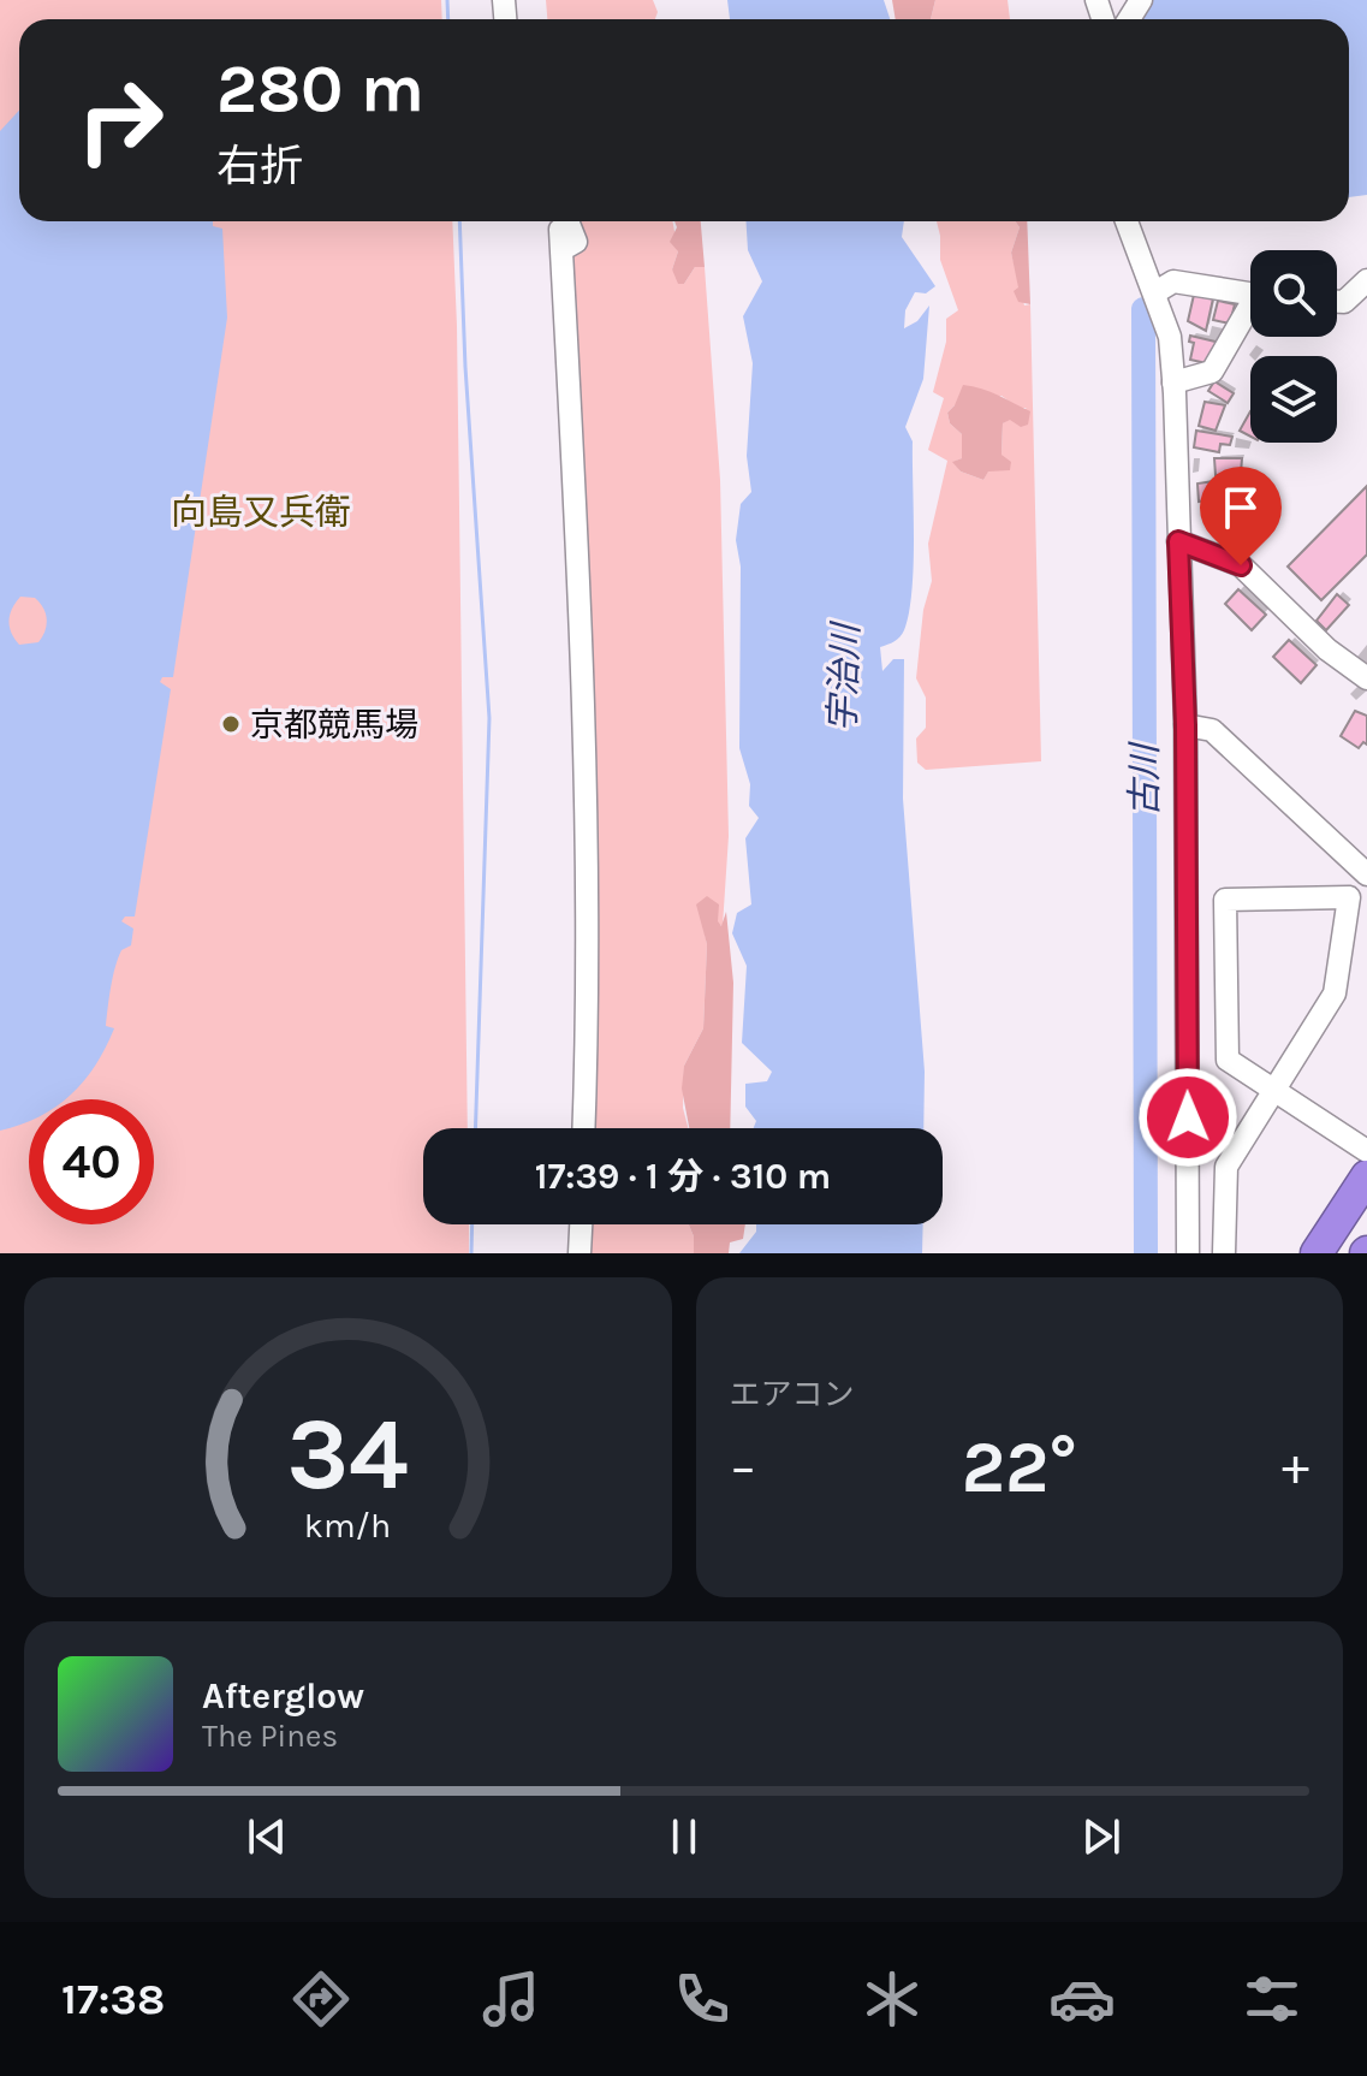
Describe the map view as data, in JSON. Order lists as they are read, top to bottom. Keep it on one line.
{"districts":["向島又兵衛"],"water":["宇治川","古川"],"places":["京都競馬場"],"page":{"turn":["280 m","右折"],"limit":"40","trip":"17:39 · 1 分 · 310 m","tile":"エアコン","heat":["−","22°","+"],"song":["Afterglow","The Pines"],"tabs":"17:38","gauge":["34","km/h"]}}
